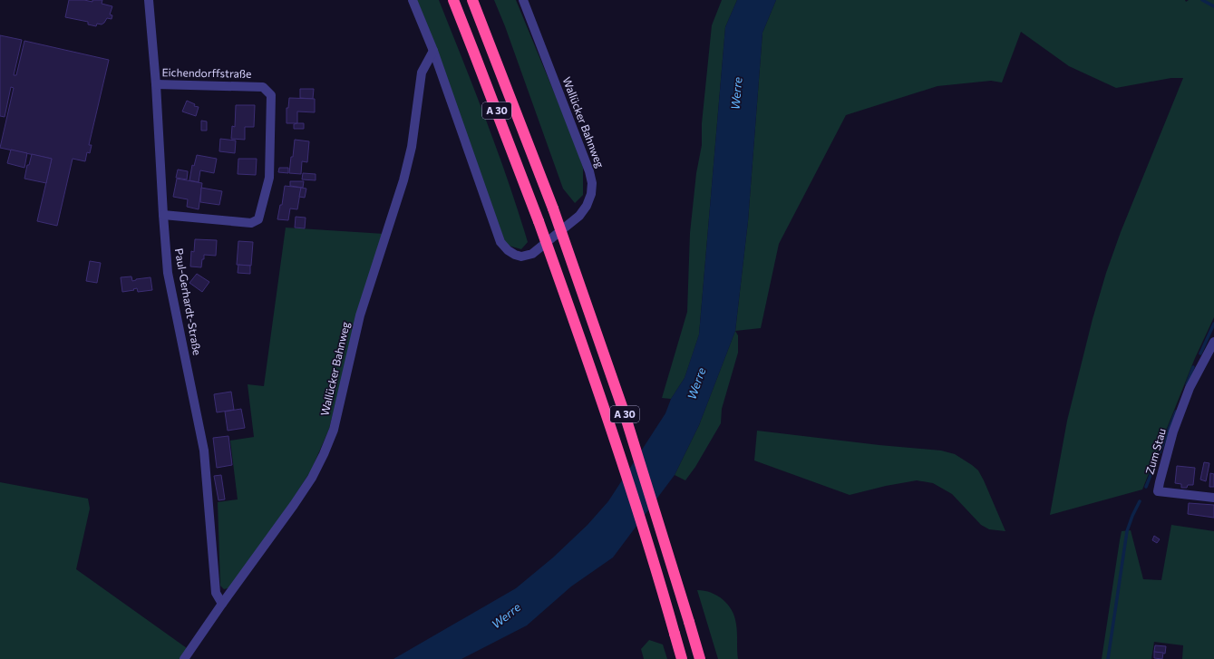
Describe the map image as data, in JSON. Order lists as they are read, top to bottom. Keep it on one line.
{"streets":{"highway":["A 30"],"street":["Eichendorffstraße","Wallücker Bahnweg","Paul-Gerhardt-Straße","Zum Stau"]},"crossings":[["Eichendorffstraße","Paul-Gerhardt-Straße"],["Wallücker Bahnweg","Paul-Gerhardt-Straße"]],"water":["Werre"]}
